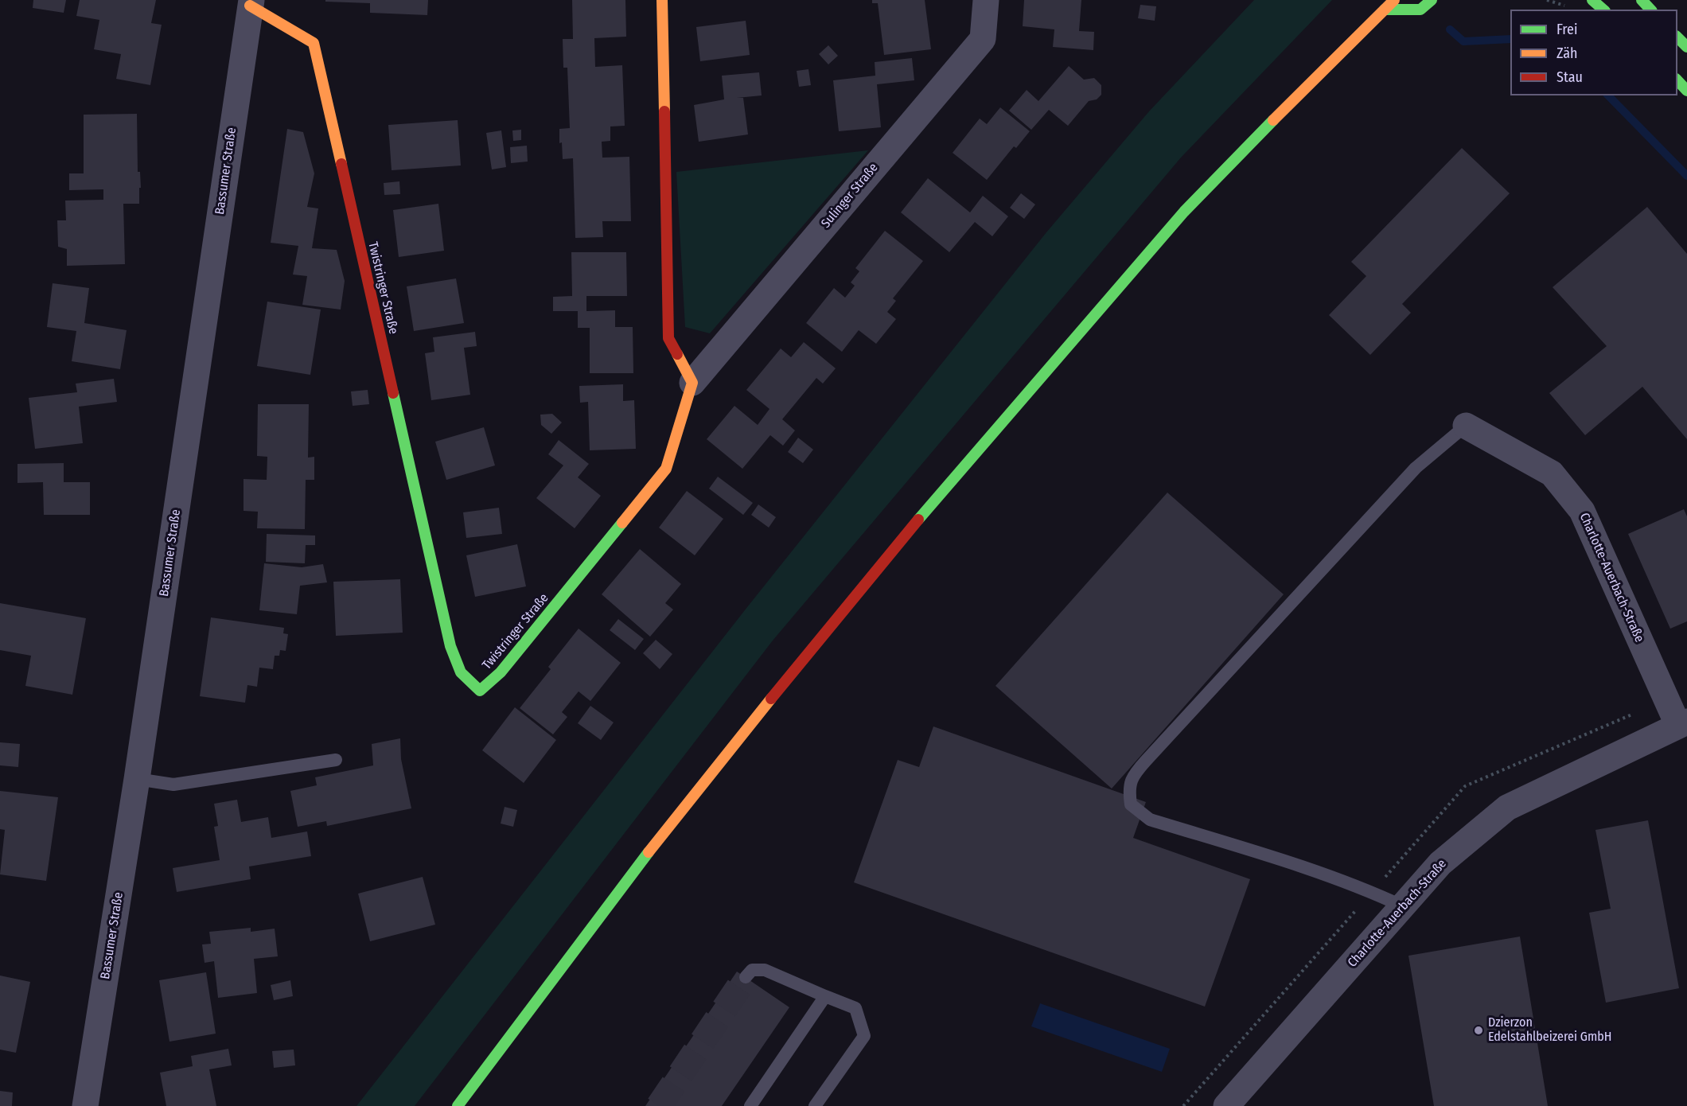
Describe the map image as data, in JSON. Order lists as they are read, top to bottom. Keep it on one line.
{"streets":{"street":["Bassumer Straße","Sulinger Straße","Twistringer Straße","Charlotte-Auerbach-Straße"]},"crossings":[["Bassumer Straße","Twistringer Straße"],["Sulinger Straße","Twistringer Straße"]],"places":["Dzierzon Edelstahlbeizerei GmbH"],"legend":["Frei","Zäh","Stau"]}
